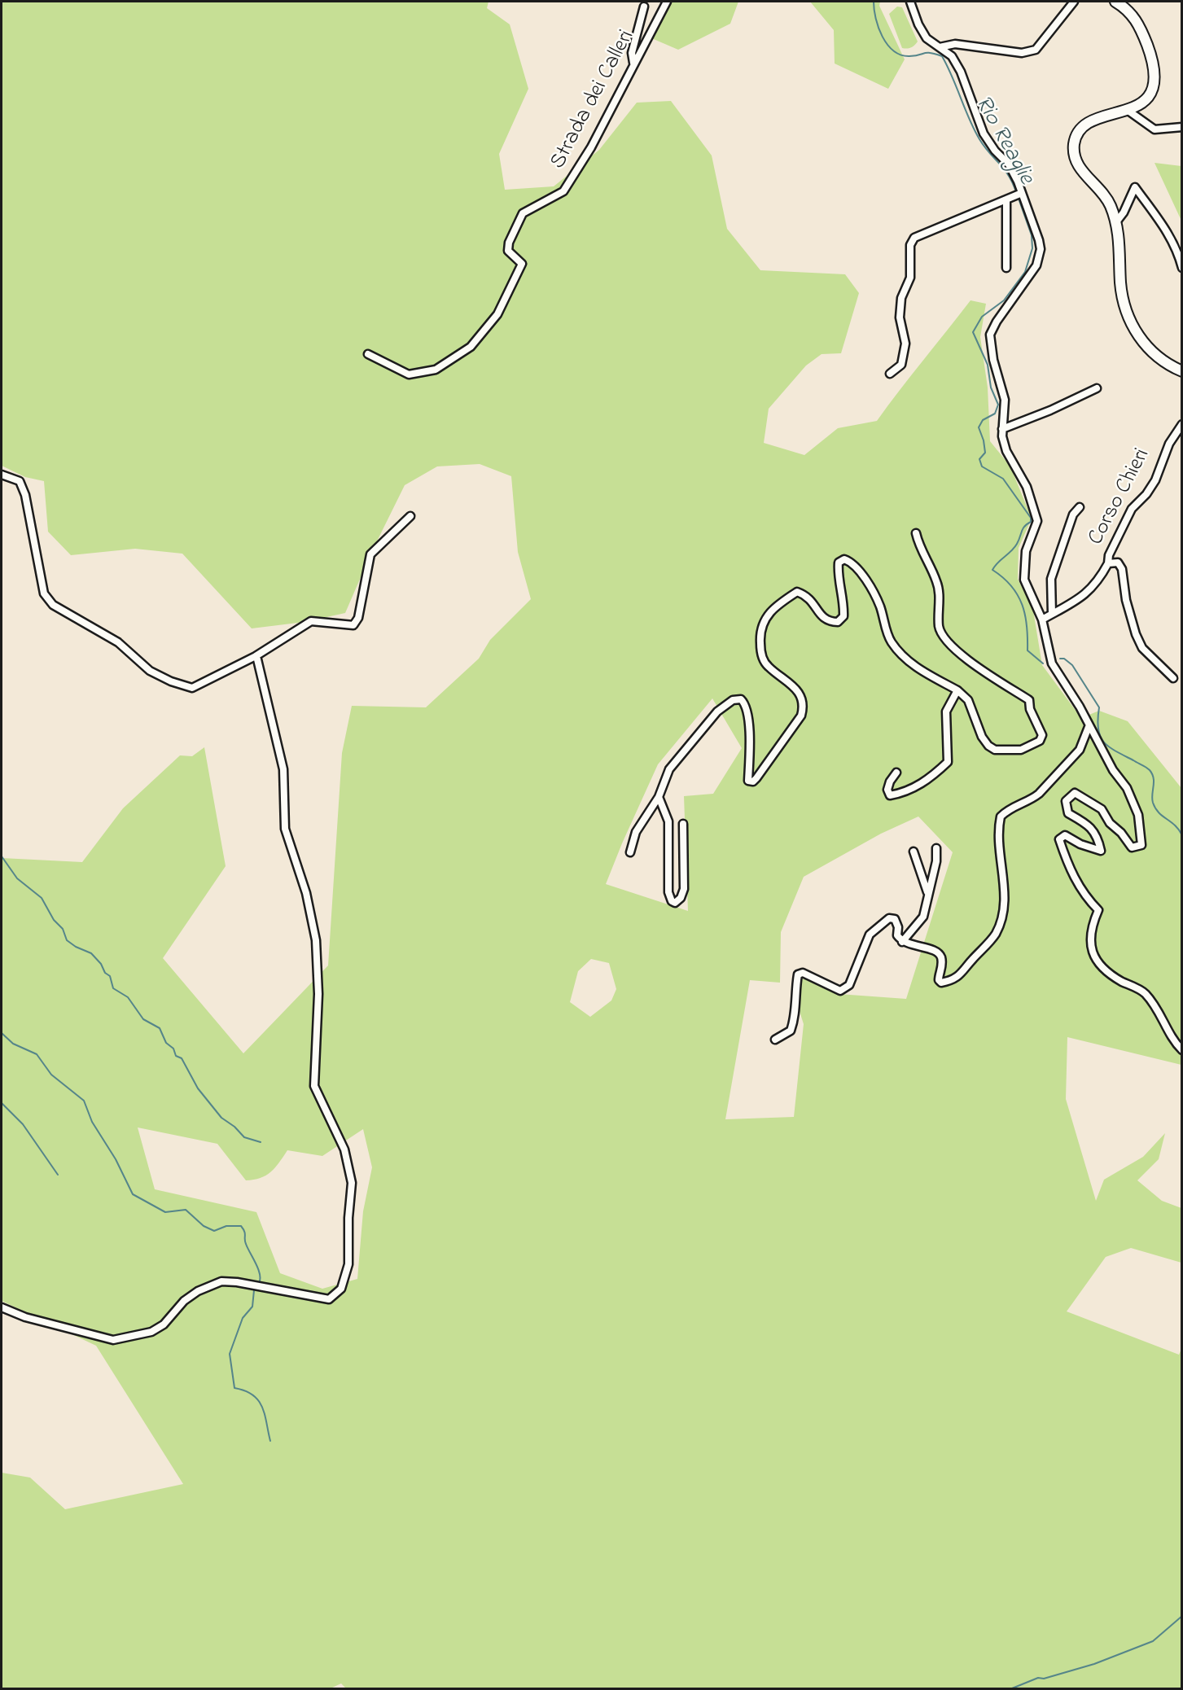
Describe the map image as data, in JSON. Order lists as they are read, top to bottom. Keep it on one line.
{"streets":{"street":["Strada dei Calleri","Corso Chieri"]},"water":["Rio Reaglie"]}
